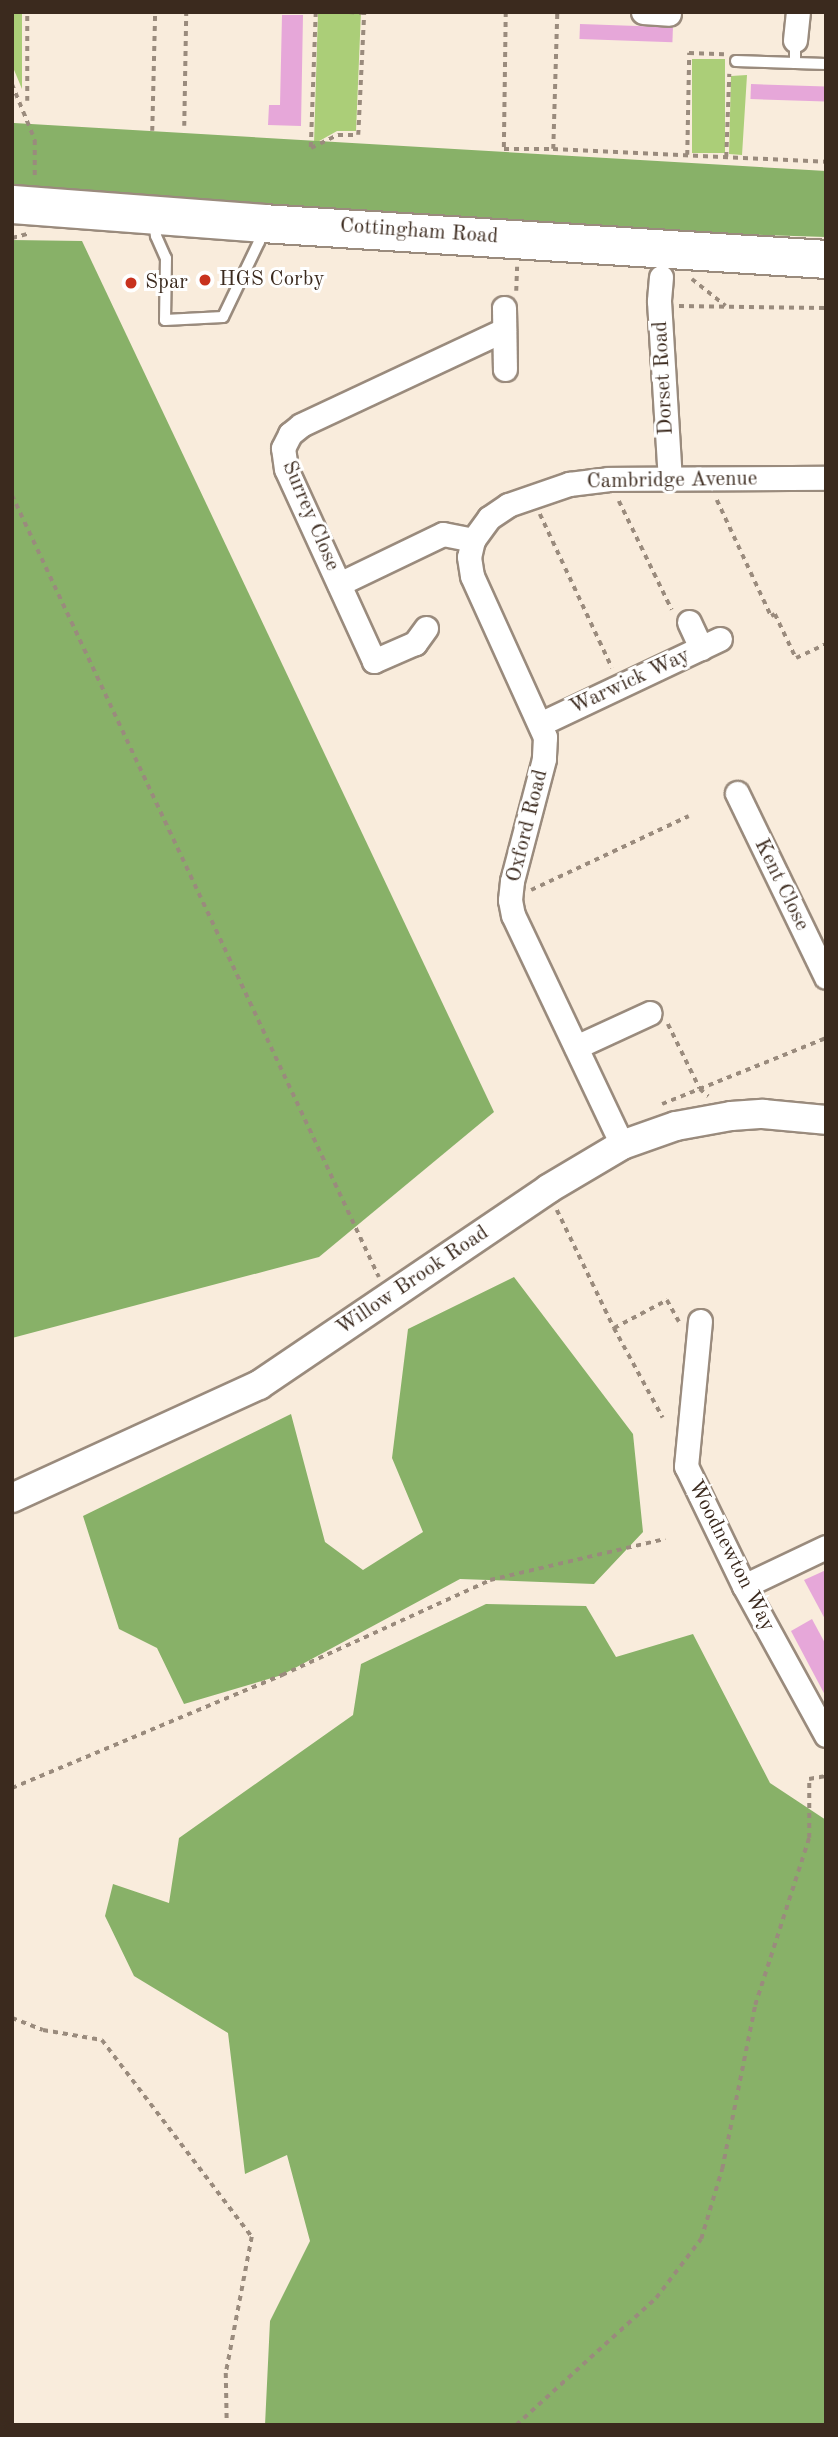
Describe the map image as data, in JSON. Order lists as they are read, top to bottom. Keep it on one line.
{"streets":{"highway":["Cottingham Road"],"street":["Dorset Road","Cambridge Avenue","Surrey Close","Warwick Way","Oxford Road","Kent Close","Willow Brook Road","Woodnewton Way"]},"crossings":[["Dorset Road","Cambridge Avenue"],["Cambridge Avenue","Oxford Road"],["Warwick Way","Oxford Road"],["Oxford Road","Willow Brook Road"]],"places":["HGS Corby","Spar"]}
